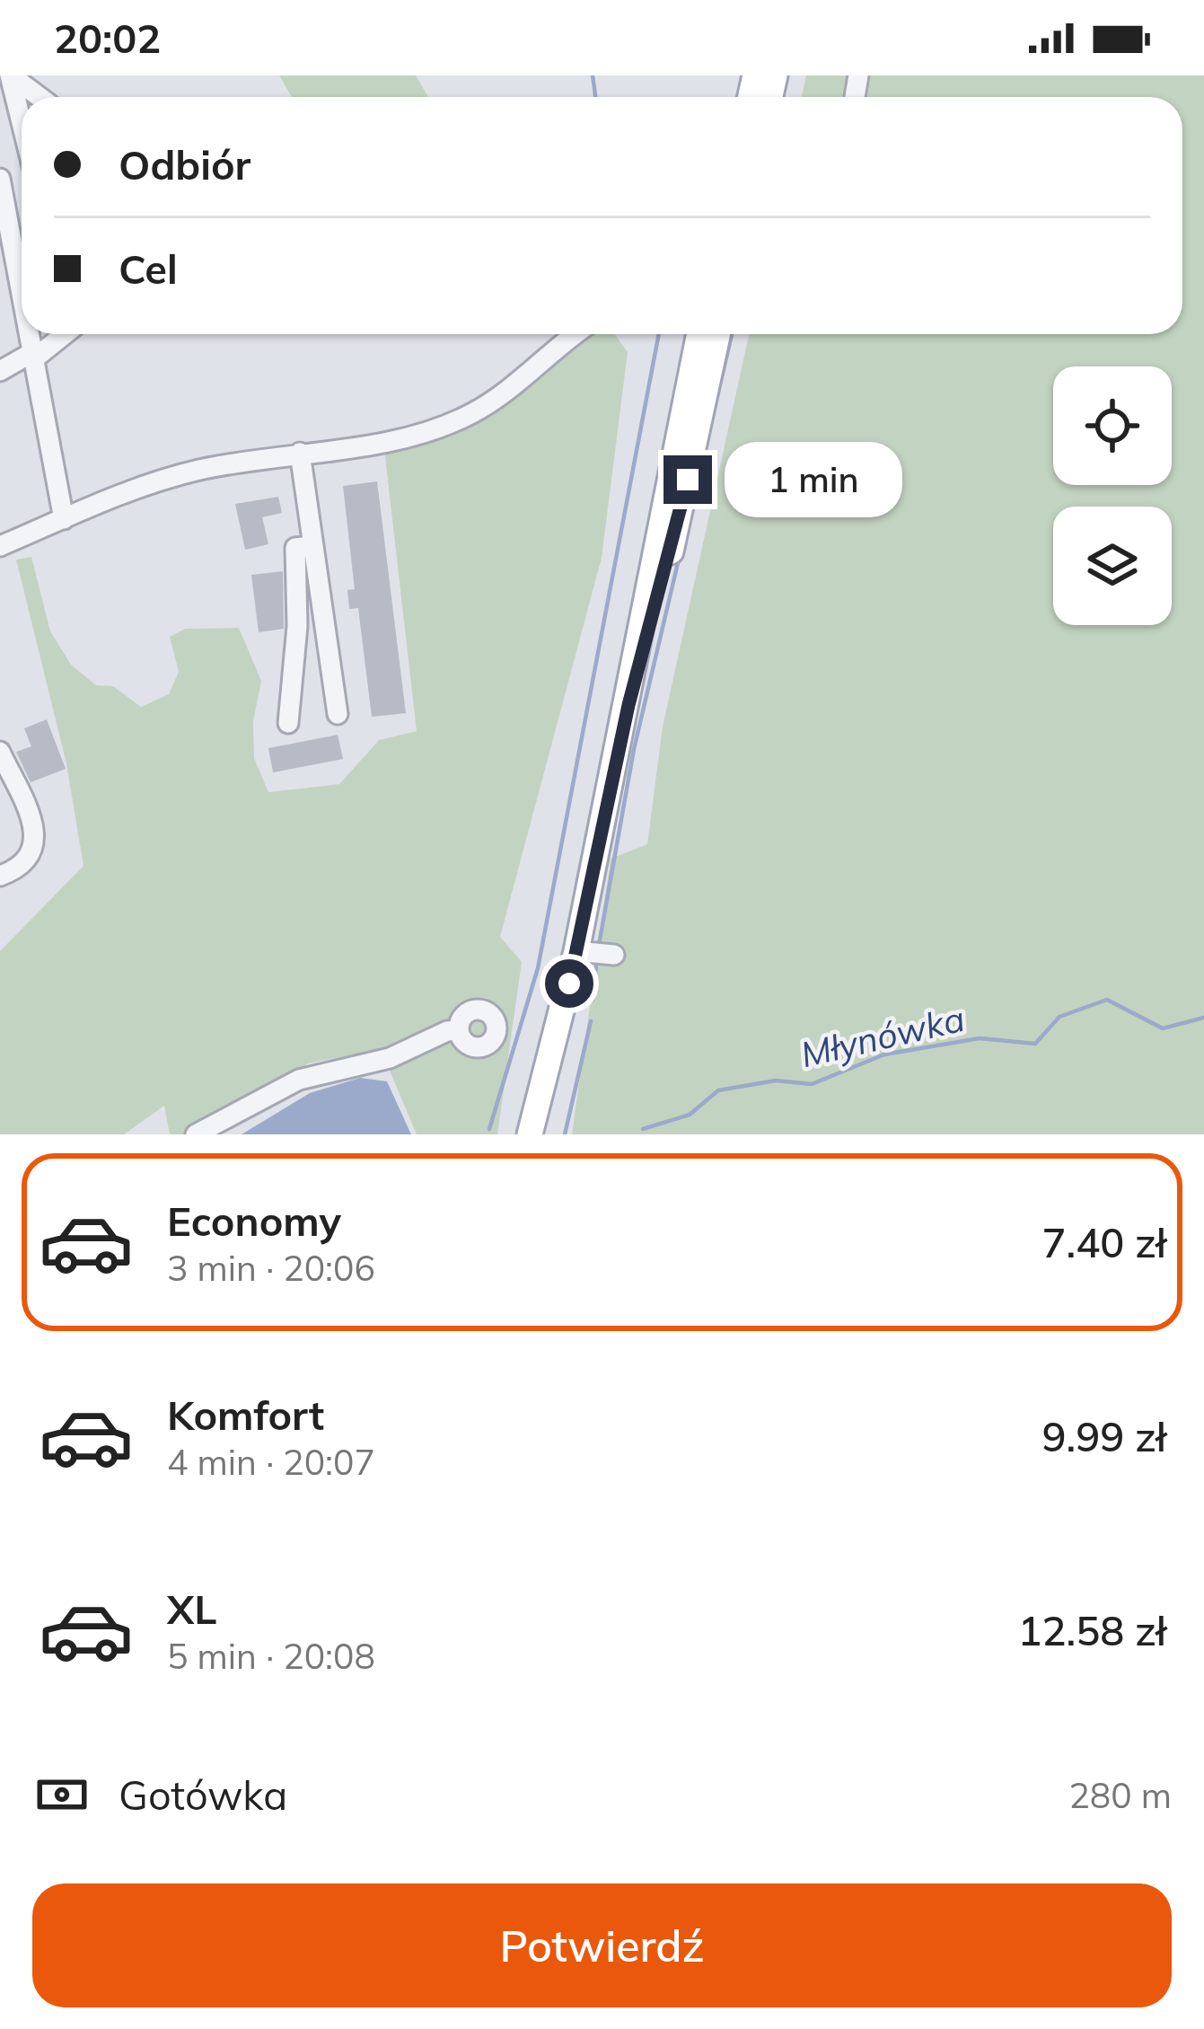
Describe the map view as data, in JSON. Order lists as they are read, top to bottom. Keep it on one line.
{"water":["Młynówka"],"page":{"status":"20:02","banner":["Odbiór","Cel"],"bubble":"1 min","list":[{"name":"Economy","note":"3 min · 20:06","value":"7.40 zł"},{"name":"Komfort","note":"4 min · 20:07","value":"9.99 zł"},{"name":"XL","note":"5 min · 20:08","value":"12.58 zł"}],"pay":["Gotówka","280 m"],"buttons":"Potwierdź"}}
